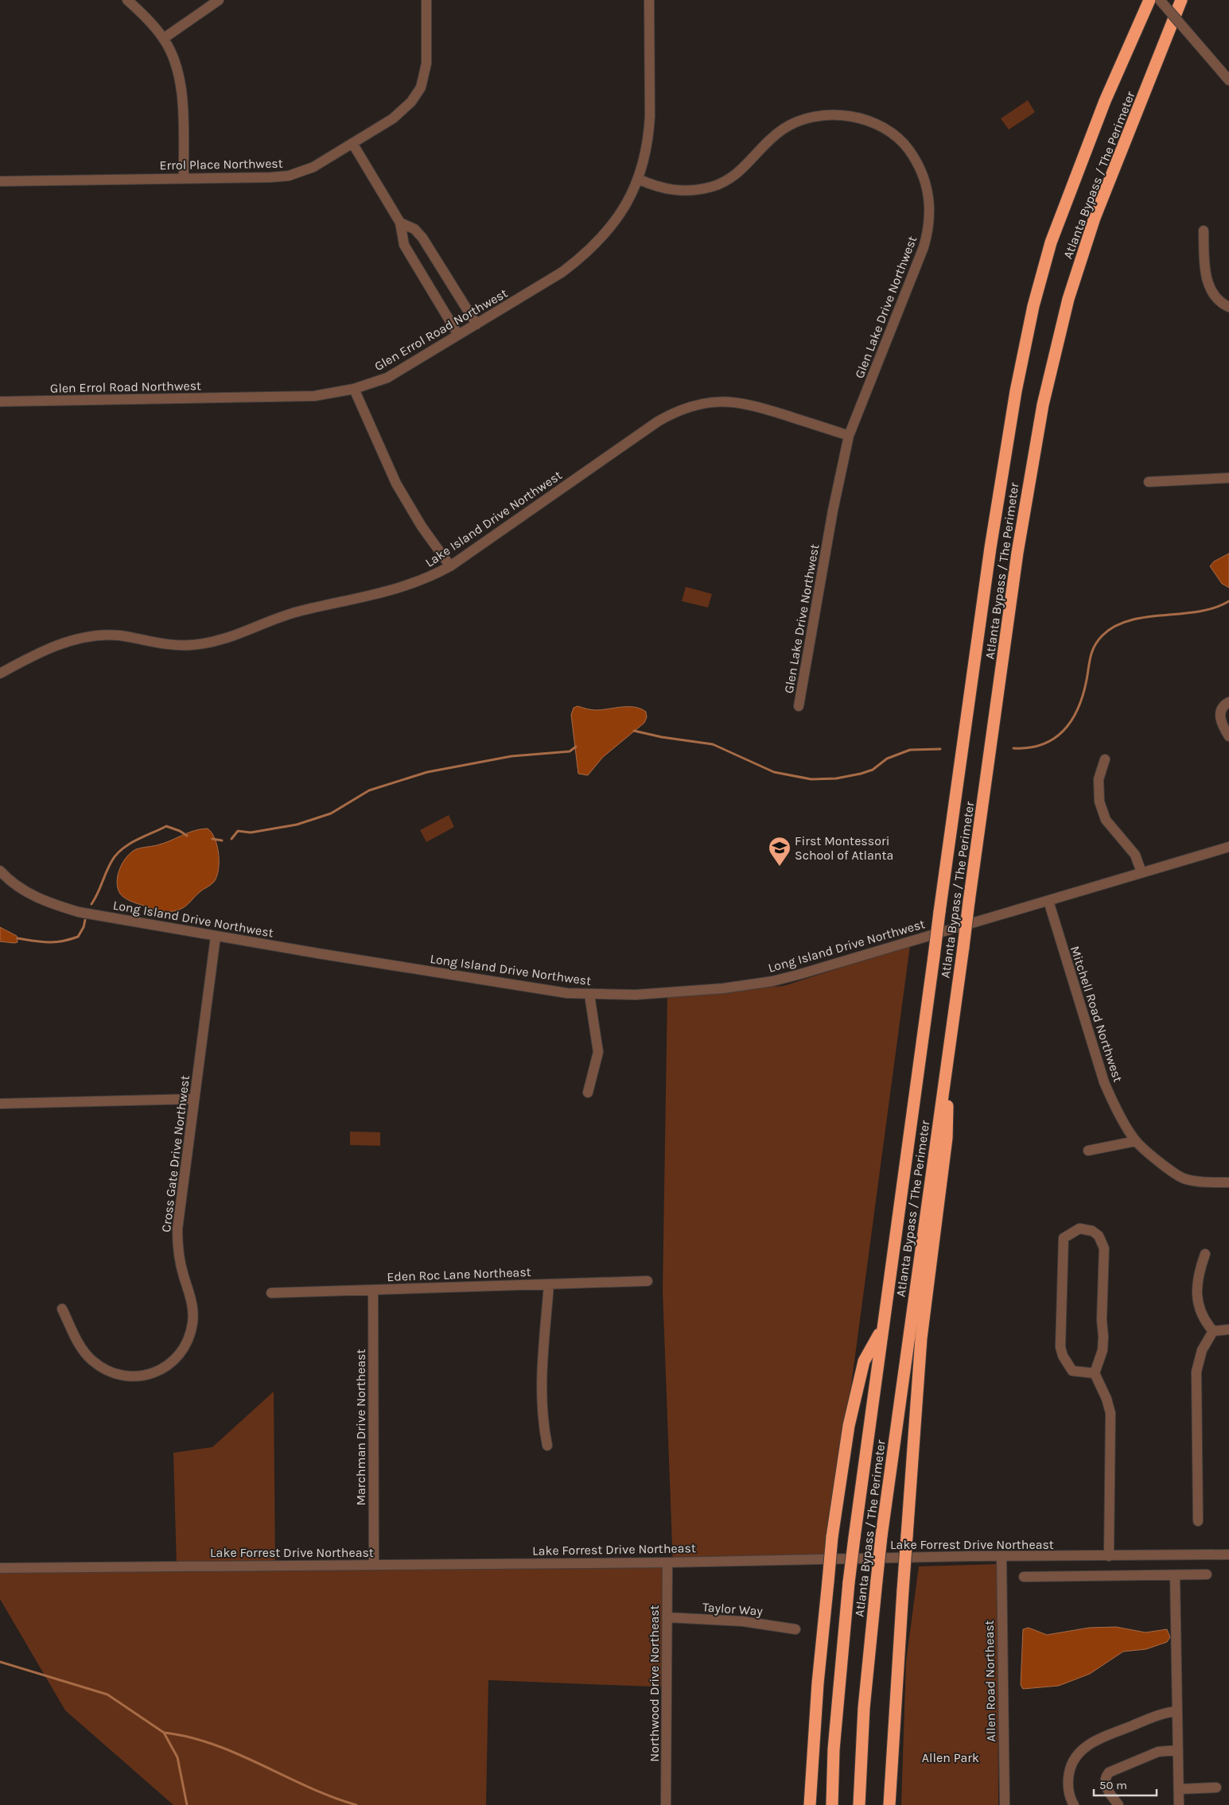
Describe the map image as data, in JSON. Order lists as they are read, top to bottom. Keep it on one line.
{"streets":{"highway":["Atlanta Bypass / The Perimeter"],"street":["Errol Place Northwest","Glen Lake Drive Northwest","Glen Errol Road Northwest","Lake Island Drive Northwest","Long Island Drive Northwest","Mitchell Road Northwest","Cross Gate Drive Northwest","Eden Roc Lane Northeast","Marchman Drive Northeast","Lake Forrest Drive Northeast","Taylor Way","Allen Road Northeast","Northwood Drive Northeast"]},"crossings":[["Glen Lake Drive Northwest","Glen Errol Road Northwest"],["Glen Lake Drive Northwest","Lake Island Drive Northwest"],["Long Island Drive Northwest","Mitchell Road Northwest"],["Long Island Drive Northwest","Cross Gate Drive Northwest"],["Eden Roc Lane Northeast","Marchman Drive Northeast"],["Marchman Drive Northeast","Lake Forrest Drive Northeast"],["Lake Forrest Drive Northeast","Allen Road Northeast"],["Lake Forrest Drive Northeast","Northwood Drive Northeast"],["Taylor Way","Northwood Drive Northeast"]],"parks":["Allen Park"],"places":{"school or university":["First Montessori School of Atlanta"]},"scale_bar":"50 m"}
